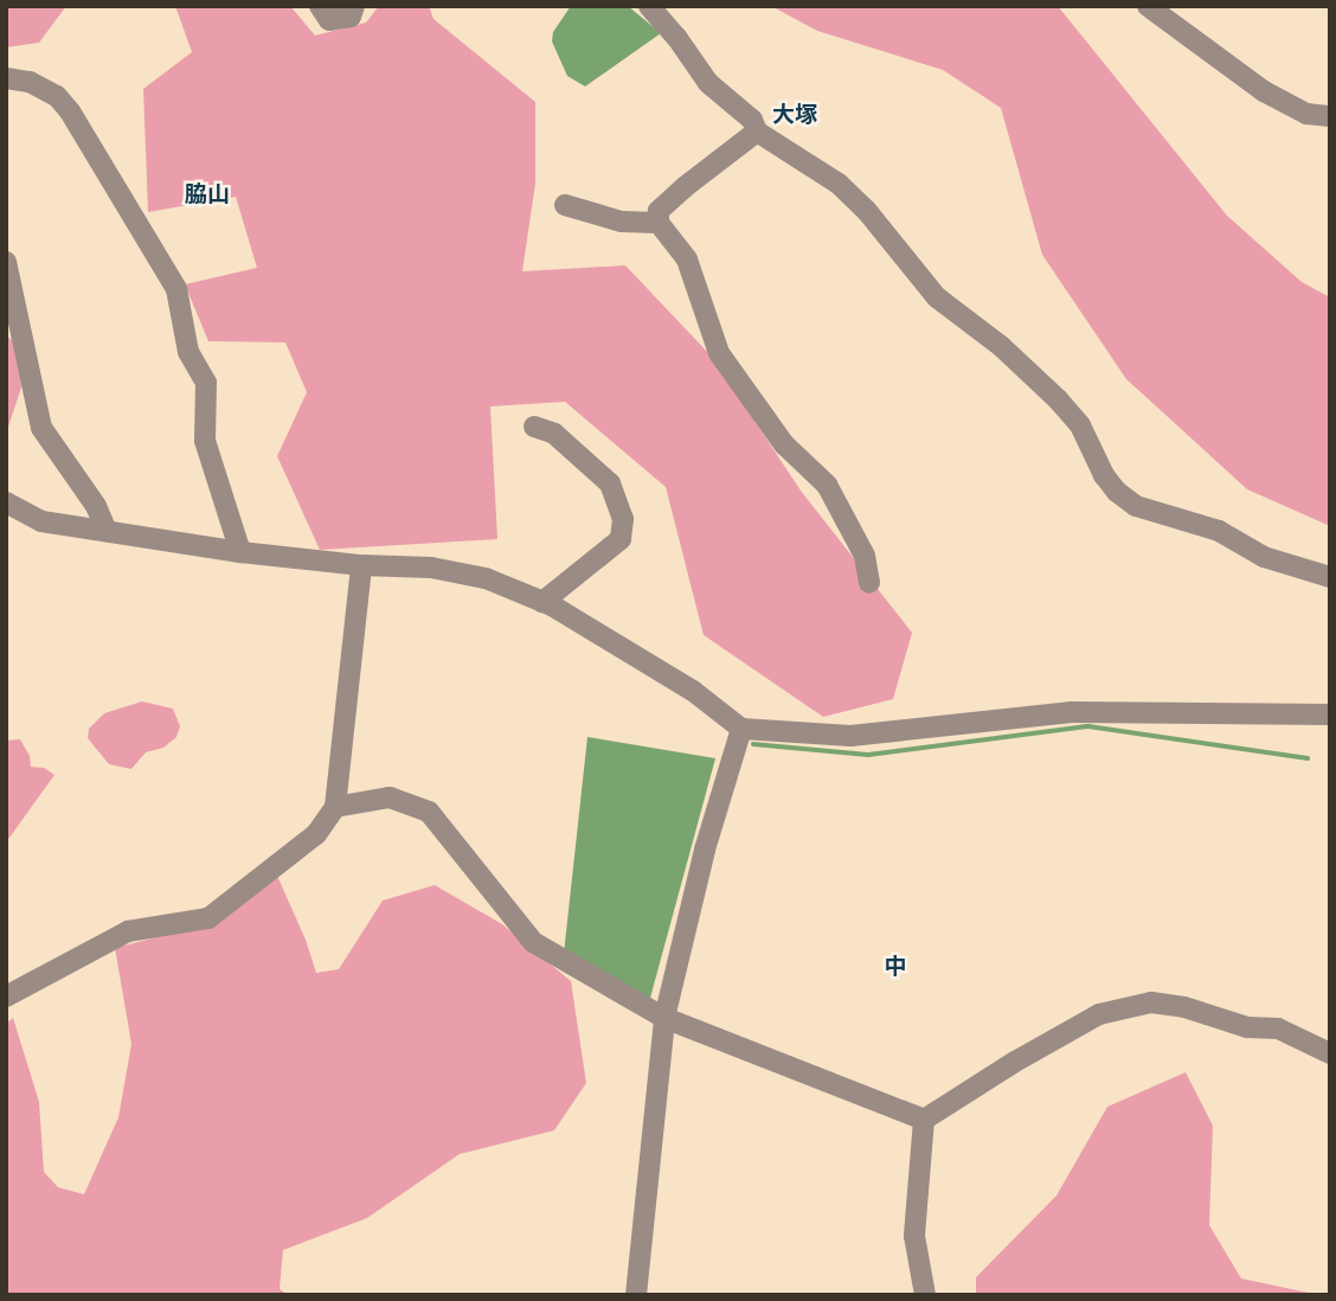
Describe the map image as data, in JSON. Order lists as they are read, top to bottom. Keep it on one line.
{"districts":["大塚","脇山","中"]}
